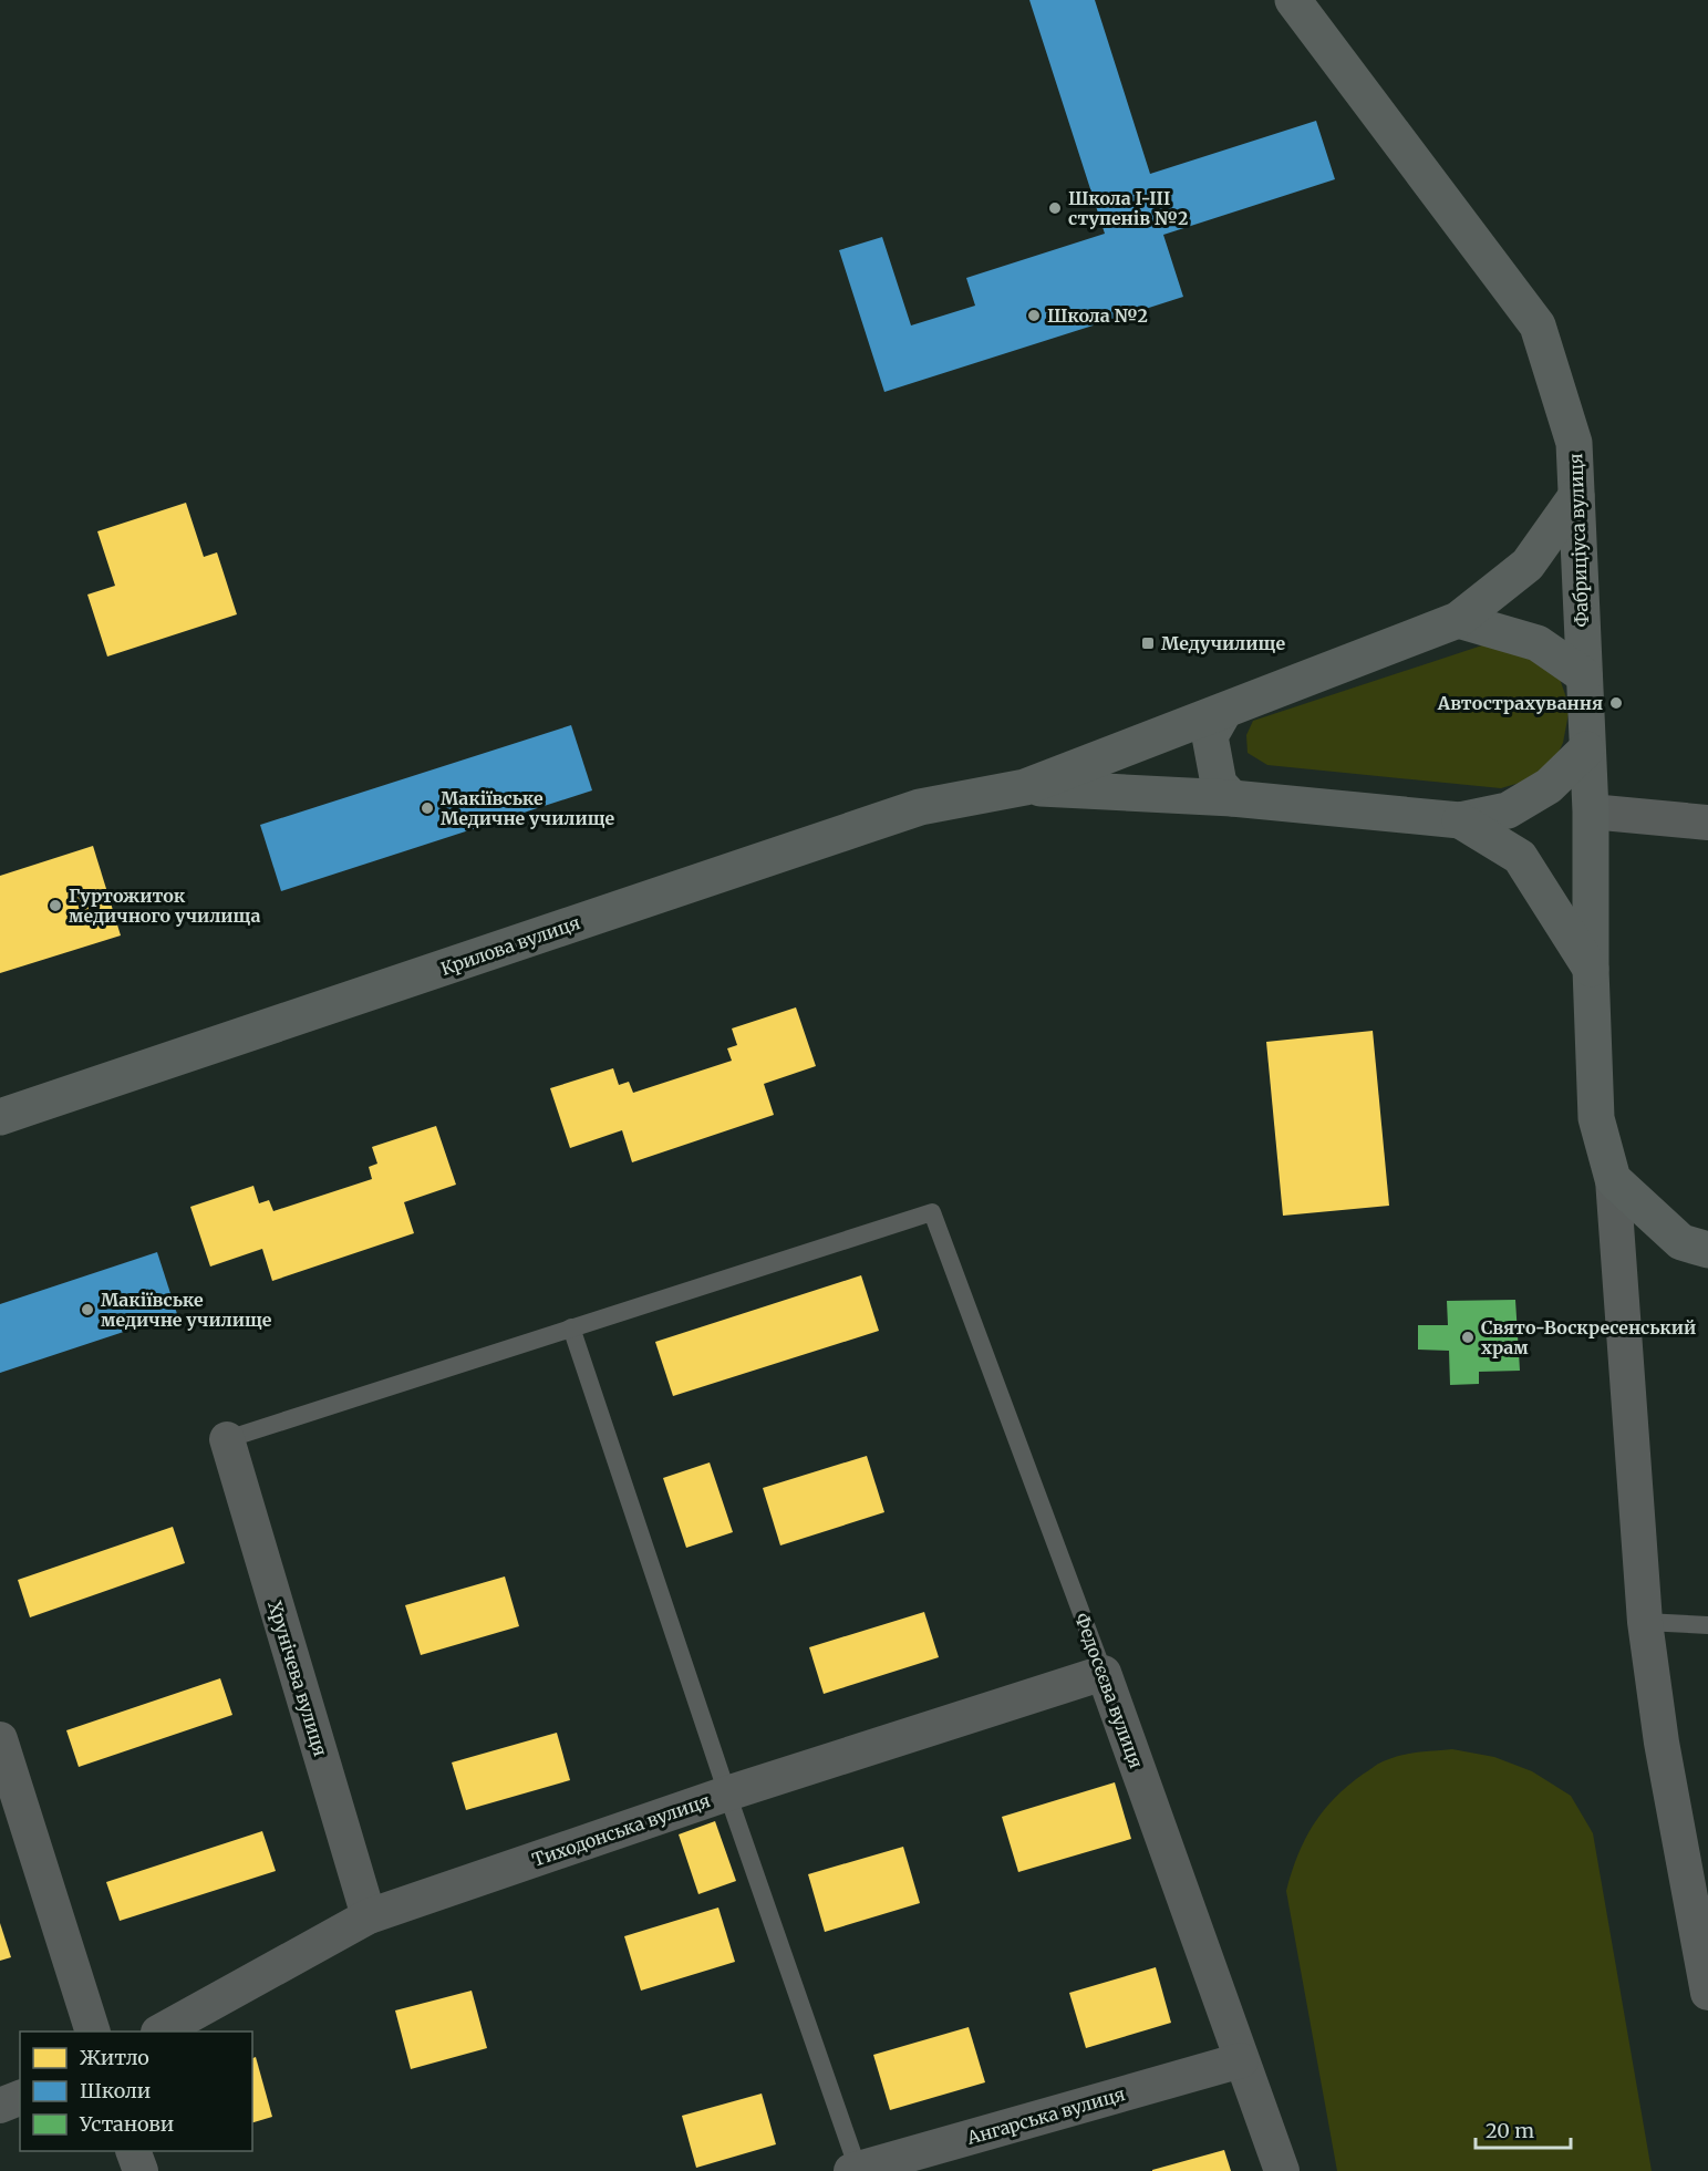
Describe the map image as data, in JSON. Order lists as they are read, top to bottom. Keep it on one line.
{"streets":{"main road":["Фабриціуса вулиця","Крилова вулиця"],"street":["Хрунічева вулиця","Федосєєва вулиця","Тиходонська вулиця","Ангарська вулиця"]},"crossings":[["Хрунічева вулиця","Тиходонська вулиця"],["Федосєєва вулиця","Тиходонська вулиця"],["Федосєєва вулиця","Ангарська вулиця"]],"places":{"other":["Школа I-III ступенів №2","Школа №2","Автострахування","Макіївське Медичне училище","Гуртожиток медичного училища","Макіївське медичне училище","Свято-Воскресенський храм"],"transit":["Медучилище"]},"legend":["Житло","Школи","Установи"],"scale_bar":"20 m"}
